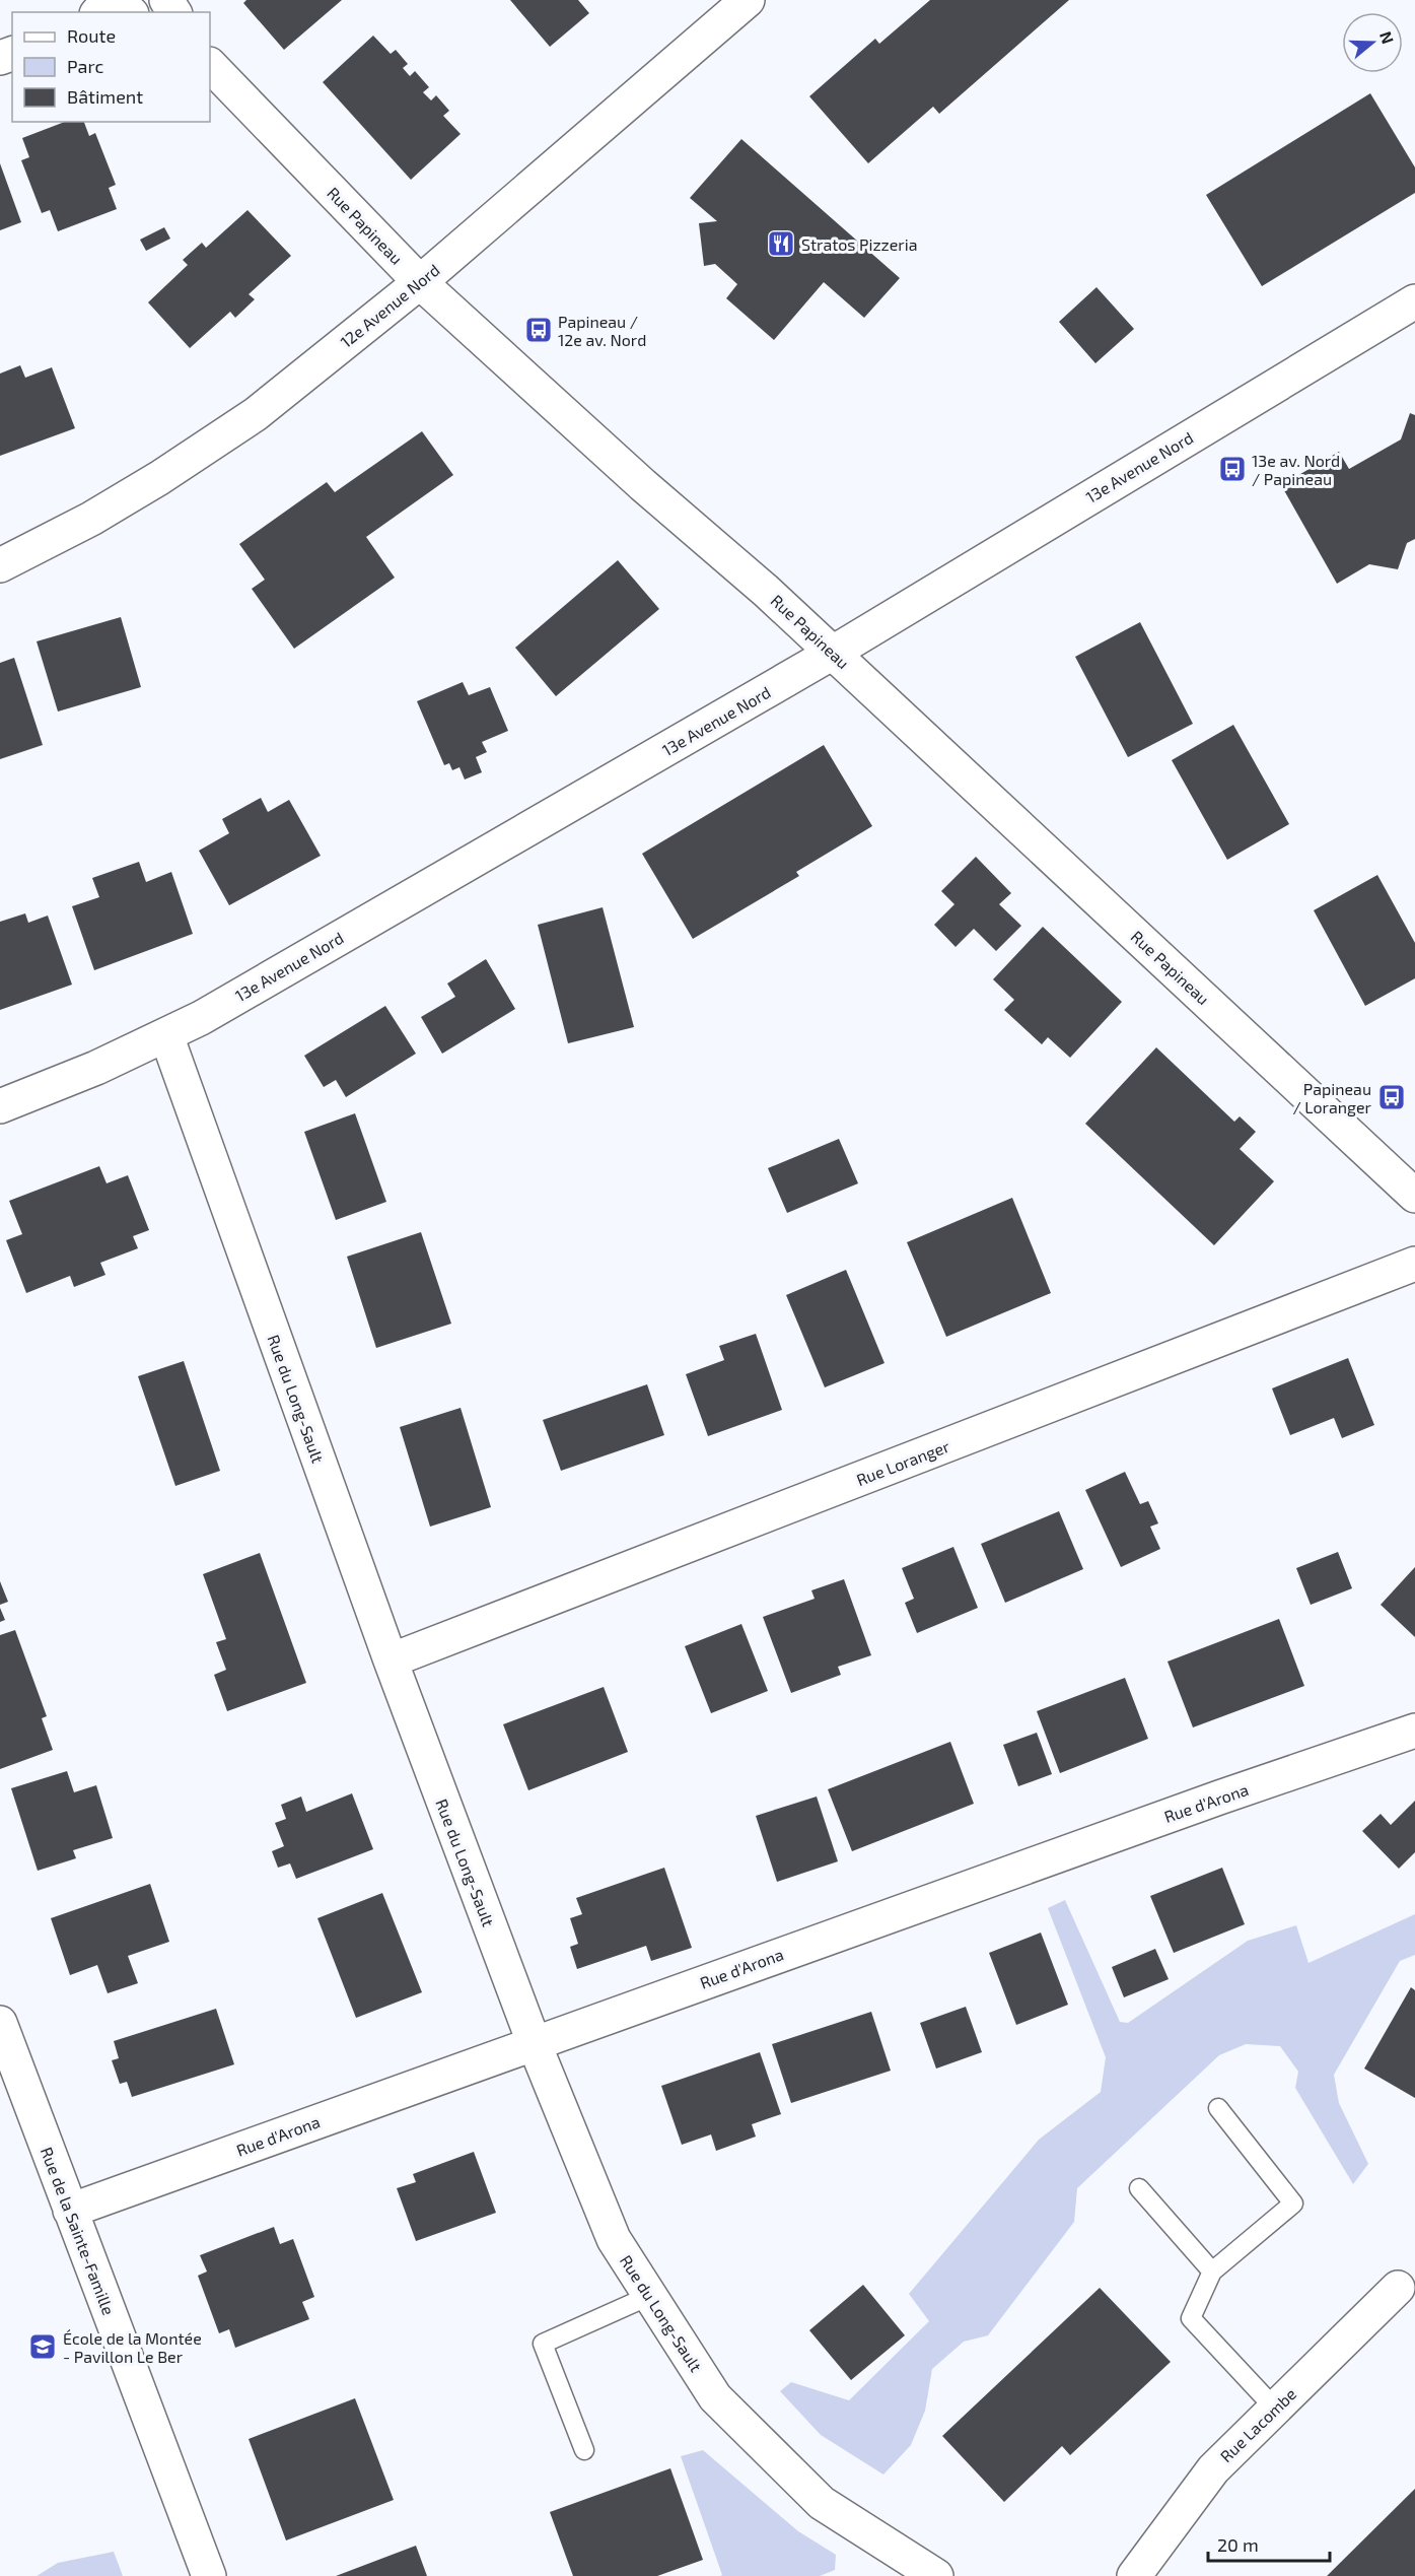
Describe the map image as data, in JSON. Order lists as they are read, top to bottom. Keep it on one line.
{"streets":{"street":["Rue Papineau","12e Avenue Nord","13e Avenue Nord","Rue du Long-Sault","Rue Loranger","Rue d'Arona","Rue de la Sainte-Famille","Rue Lacombe"]},"crossings":[["Rue Papineau","12e Avenue Nord"],["Rue Papineau","13e Avenue Nord"],["13e Avenue Nord","Rue du Long-Sault"],["Rue du Long-Sault","Rue Loranger"],["Rue du Long-Sault","Rue d'Arona"],["Rue d'Arona","Rue de la Sainte-Famille"]],"places":{"restaurant":["Stratos Pizzeria"],"bus stop":["Papineau / 12e av. Nord","13e av. Nord / Papineau","Papineau / Loranger"],"school or university":["École de la Montée - Pavillon Le Ber"]},"legend":["Route","Parc","Bâtiment"],"scale_bar":"20 m","north":"right"}
